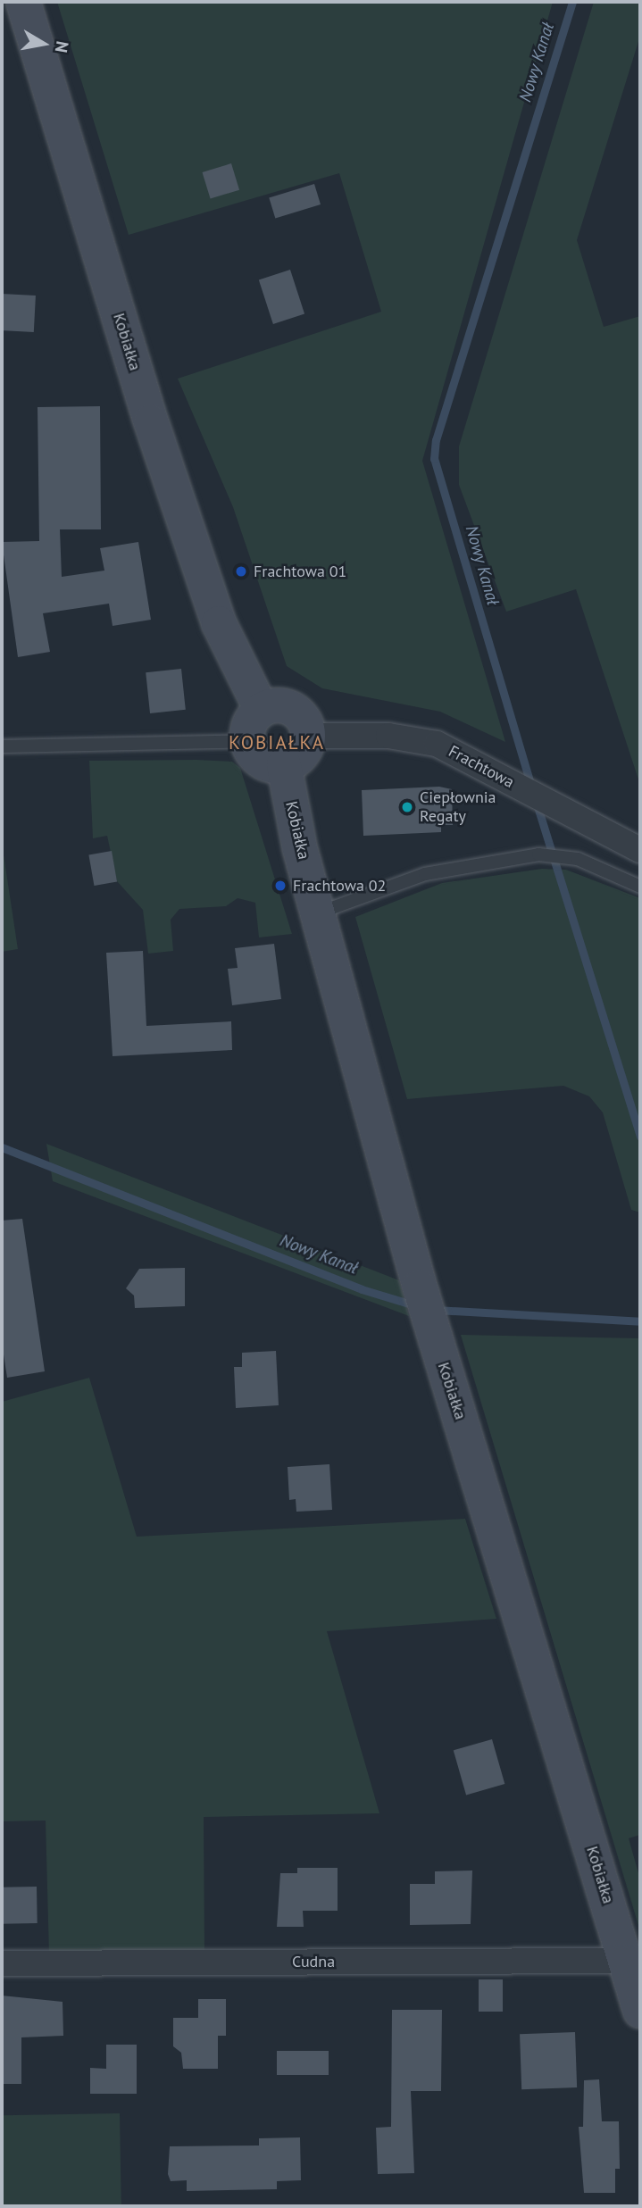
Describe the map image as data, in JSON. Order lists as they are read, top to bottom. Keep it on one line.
{"streets":{"street":["Kobiałka","Frachtowa","Cudna"]},"crossings":[["Kobiałka","Frachtowa"],["Kobiałka","Cudna"]],"districts":["KOBIAŁKA"],"water":["Nowy Kanał"],"places":["Frachtowa 01","Ciepłownia Regaty","Frachtowa 02"],"north":"right"}
